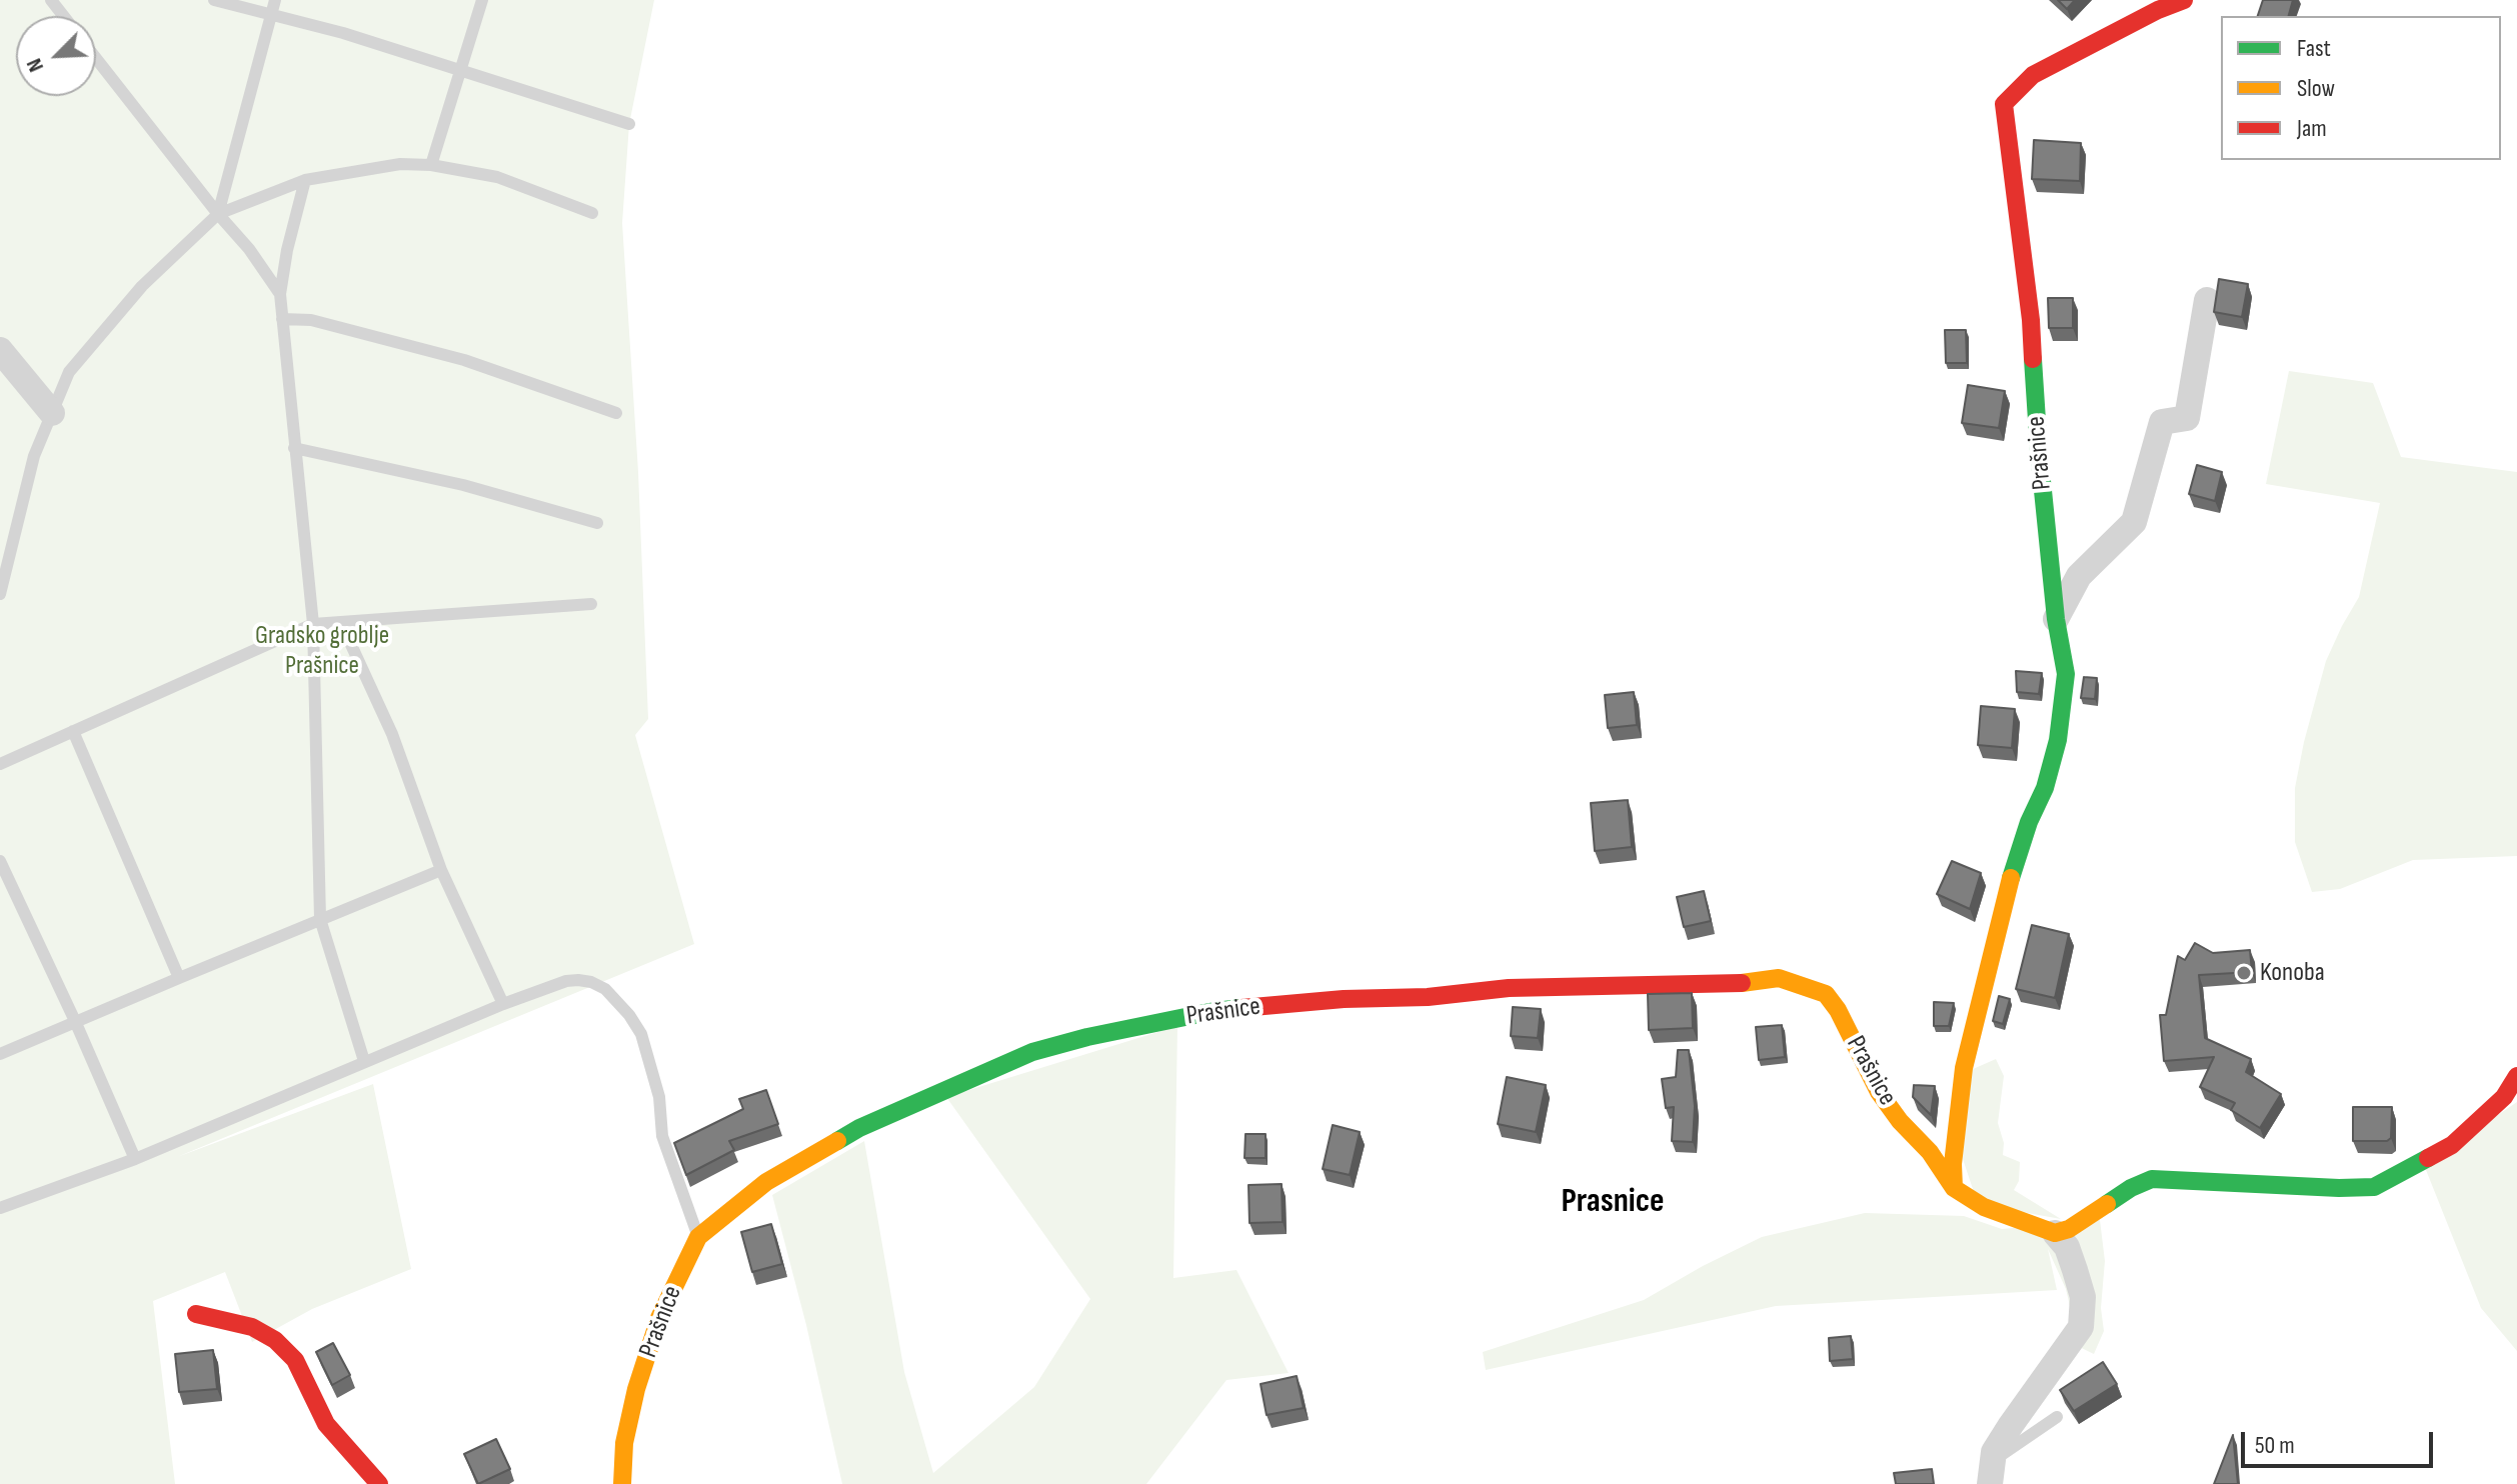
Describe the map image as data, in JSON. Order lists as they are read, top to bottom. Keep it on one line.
{"streets":{"street":["Prašnice"]},"districts":["Prasnice"],"parks":["Gradsko groblje Prašnice"],"places":["Konoba"],"legend":["Fast","Slow","Jam"],"scale_bar":"50 m","north":"bottom left"}
